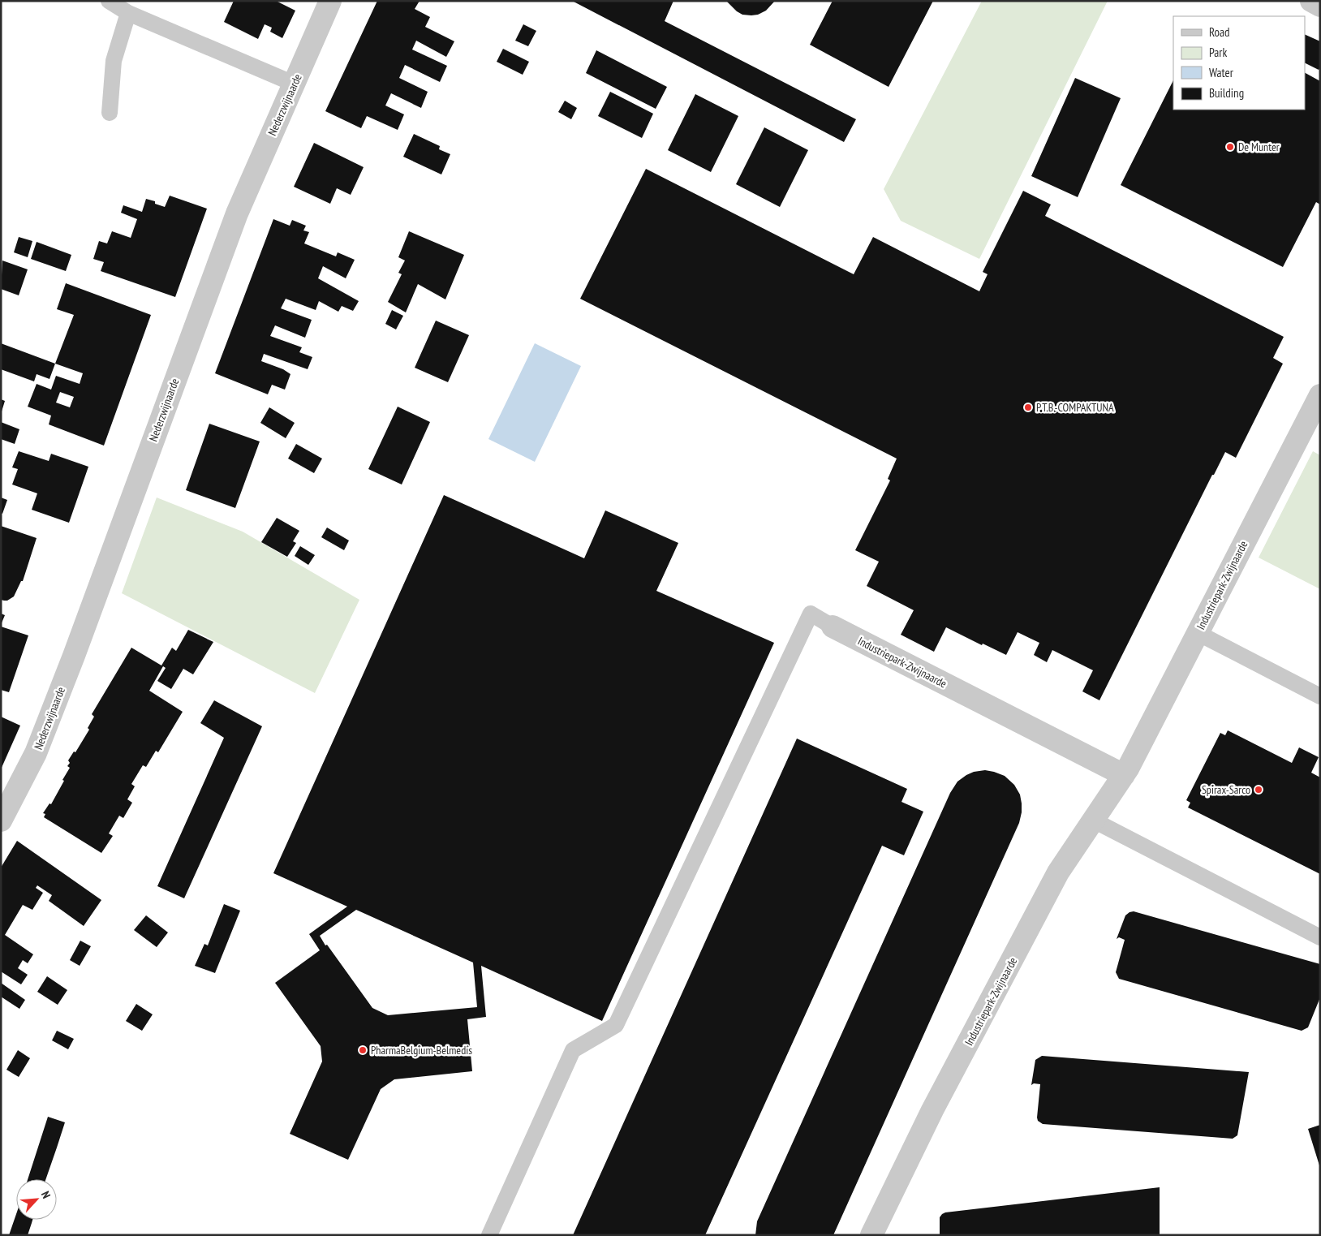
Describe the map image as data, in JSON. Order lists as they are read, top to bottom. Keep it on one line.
{"streets":{"street":["Nederzwijnaarde","Industriepark-Zwijnaarde"]},"places":["De Munter","P.T.B.-COMPAKTUNA","Spirax-Sarco","PharmaBelgium-Belmedis"],"legend":["Road","Park","Water","Building"],"north":"top right"}
